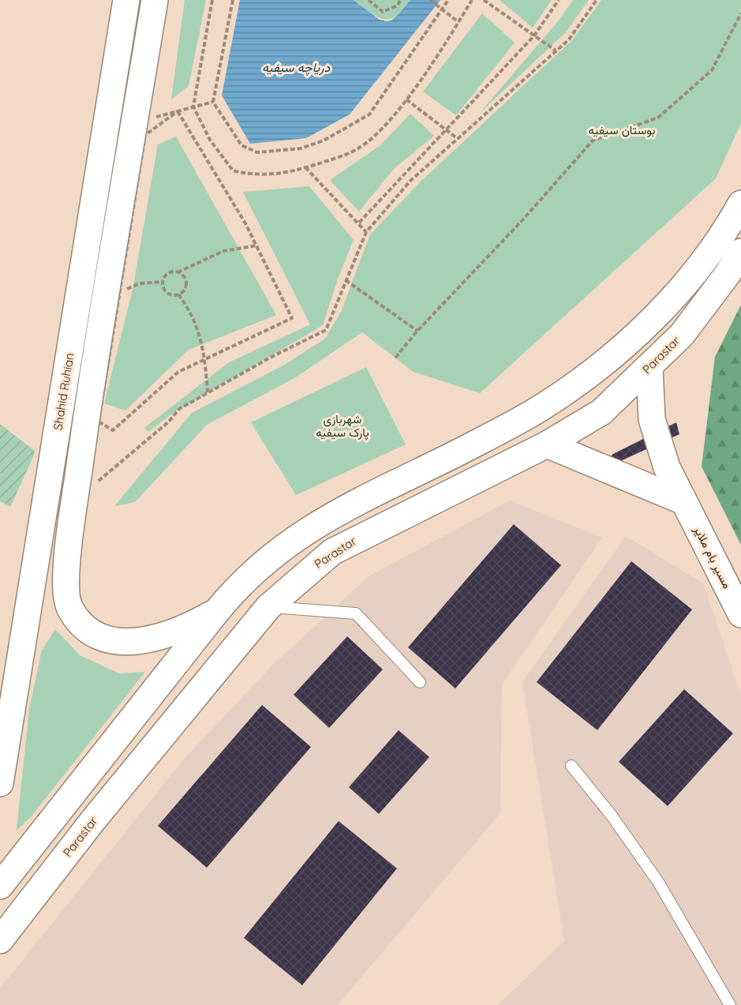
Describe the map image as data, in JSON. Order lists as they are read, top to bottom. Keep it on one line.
{"streets":{"main road":["Parastar","Shahid Ruhian","مسیر بام ملایر"]},"crossings":[["Parastar","مسیر بام ملایر"]],"water":["دریاچه سیفیه"],"parks":["بوستان سیفیه","شهربازی پارک سیفیه"]}
